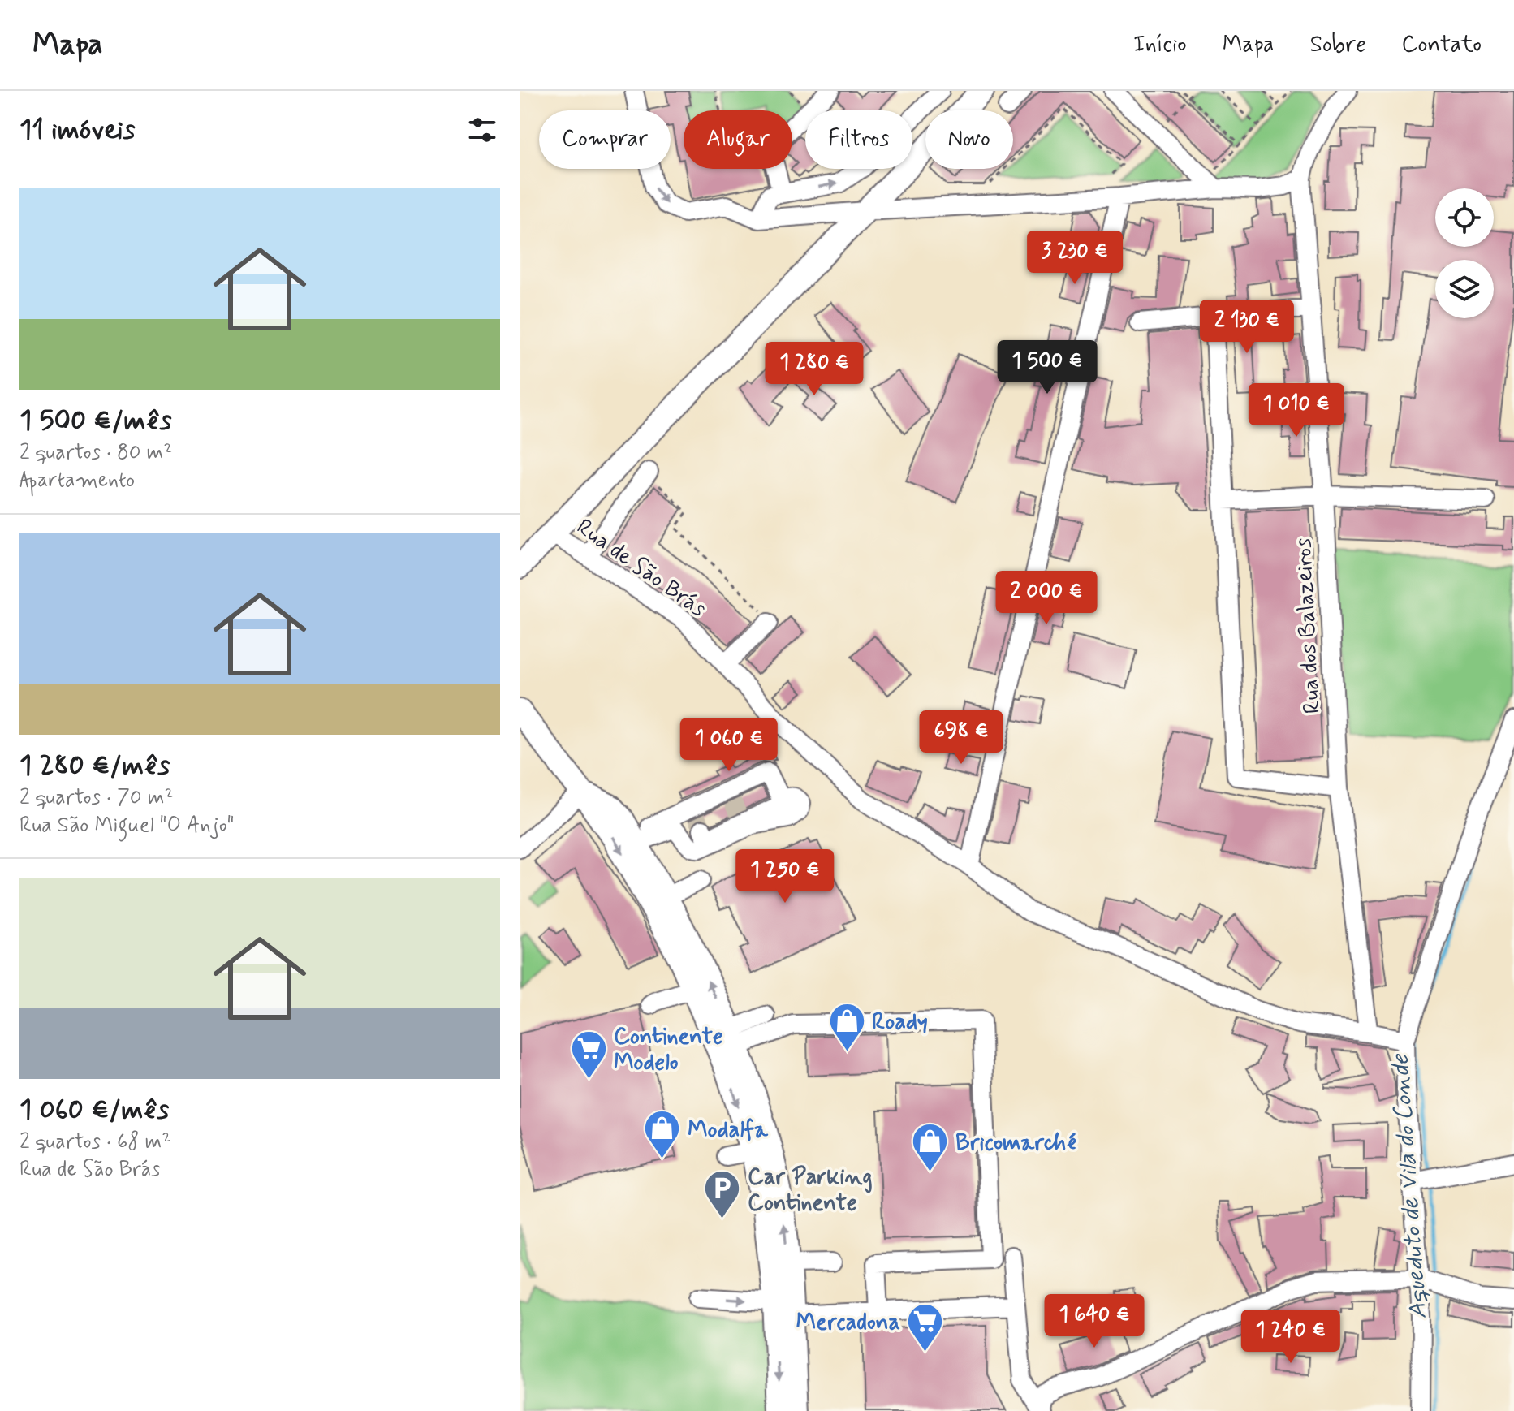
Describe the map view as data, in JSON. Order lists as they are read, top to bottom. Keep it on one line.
{"streets":{"street":["Rua de São Brás","Rua dos Balazeiros"]},"crossings":[["Rua de São Brás","Rua dos Balazeiros"]],"water":["Aqueduto de Vila do Conde"],"places":{"shop":["Roady","Modalfa","Bricomarché"],"supermarket":["Continente Modelo","Mercadona"],"parking":["Car Parking Continente"]},"page":{"header":"Mapa","nav":["Início","Mapa","Sobre","Contato"],"heading":"11 imóveis","chip":["Comprar","Alugar","Filtros","Novo"],"list":[{"name":"1 500 €/mês","note":"2 quartos · 80 m² · Apartamento"},{"name":"1 280 €/mês","note":"2 quartos · 70 m² · Rua São Miguel \"O Anjo\""},{"name":"1 060 €/mês","note":"2 quartos · 68 m² · Rua de São Brás"}],"price":["3 230 €","2 130 €","1 500 €","1 280 €","1 010 €","2 000 €","698 €","1 060 €","1 250 €","1 640 €","1 240 €"]}}
